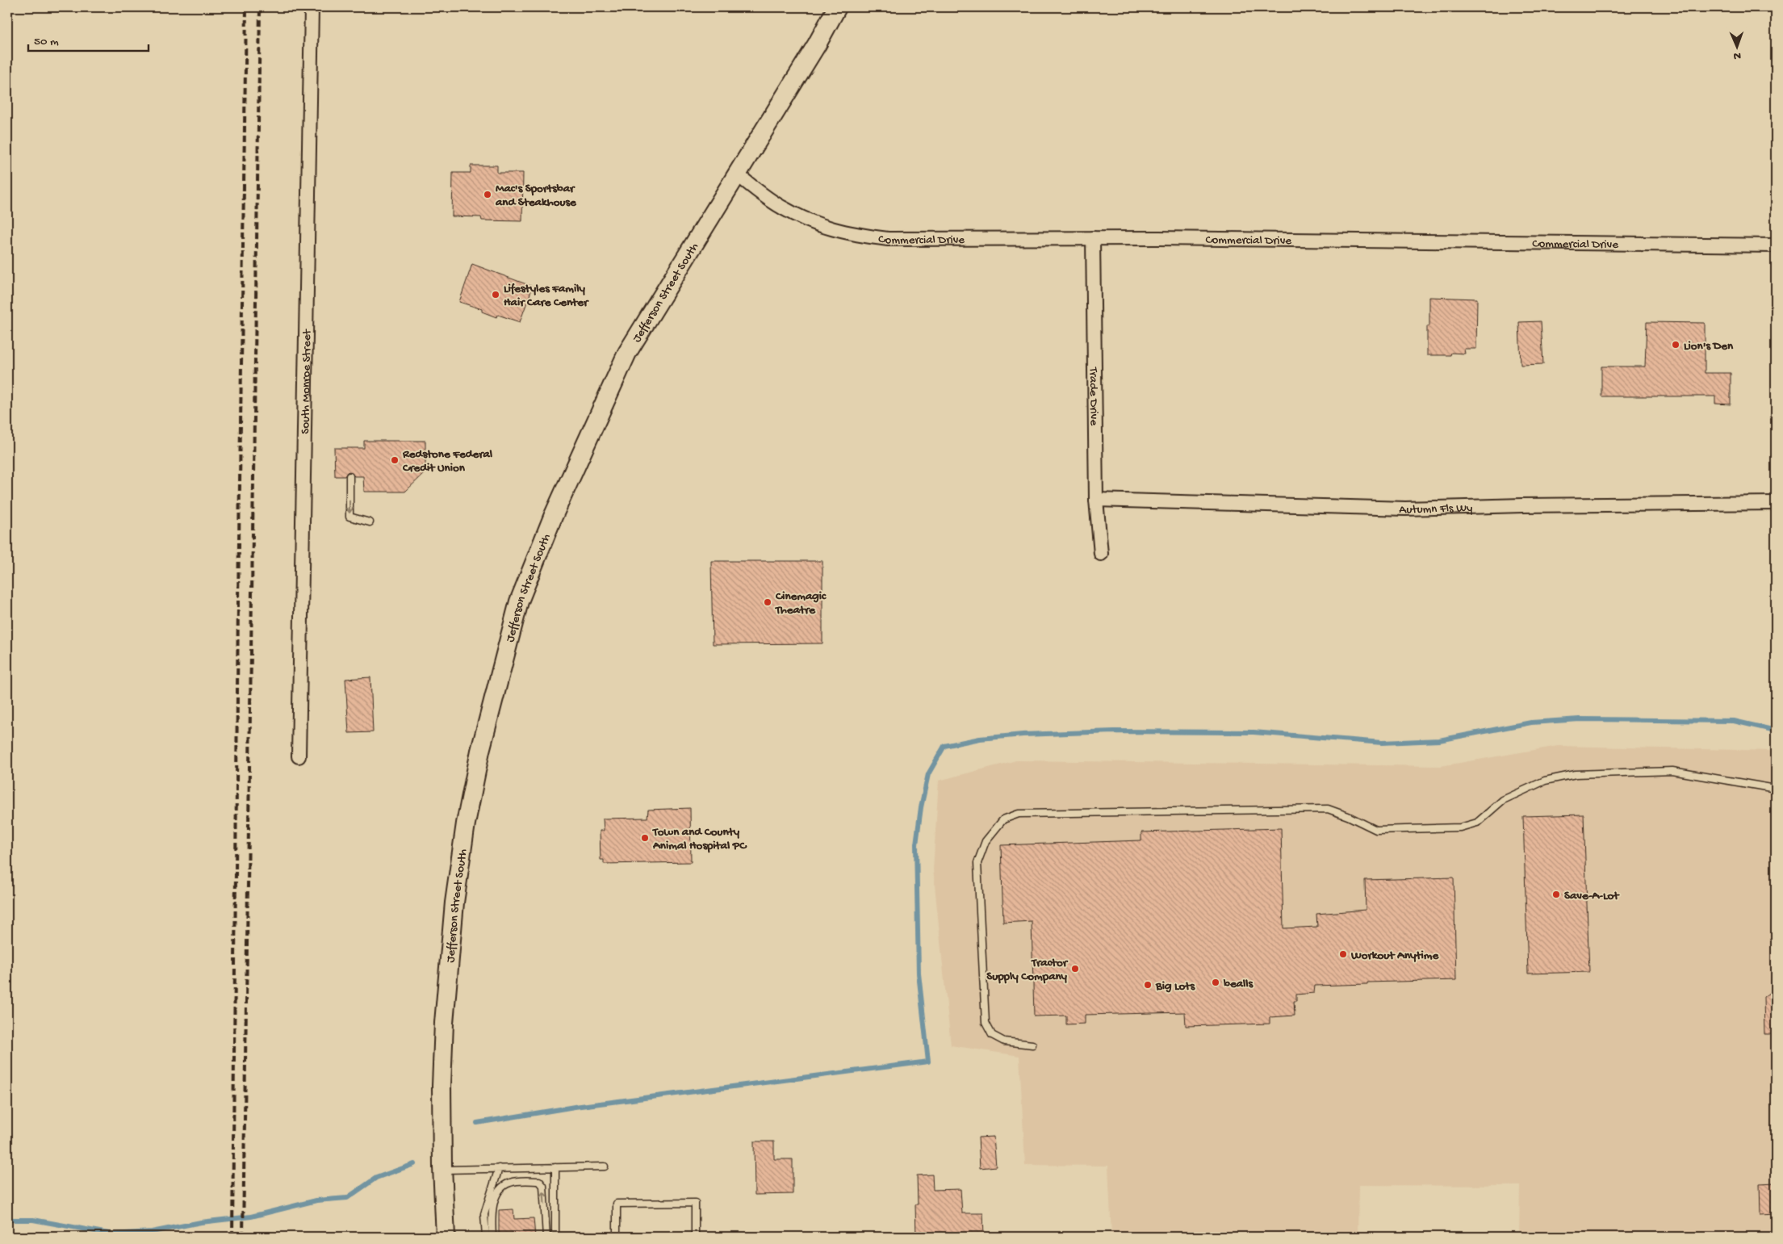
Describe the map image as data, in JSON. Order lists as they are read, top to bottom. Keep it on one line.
{"streets":{"street":["Commercial Drive","Jefferson Street South","South Monroe Street","Trade Drive","Autumn Fls Wy"]},"crossings":[["Commercial Drive","Jefferson Street South"],["Commercial Drive","Trade Drive"],["Trade Drive","Autumn Fls Wy"]],"places":["Mac's Sportsbar and Steakhouse","Lifestyles Family Hair Care Center","Lion's Den","Redstone Federal Credit Union","Cinemagic Theatre","Town and County Animal Hospital PC","Save-A-Lot","Workout Anytime","Tractor Supply Company","bealls","Big Lots"],"scale_bar":"50 m","north":"bottom"}
